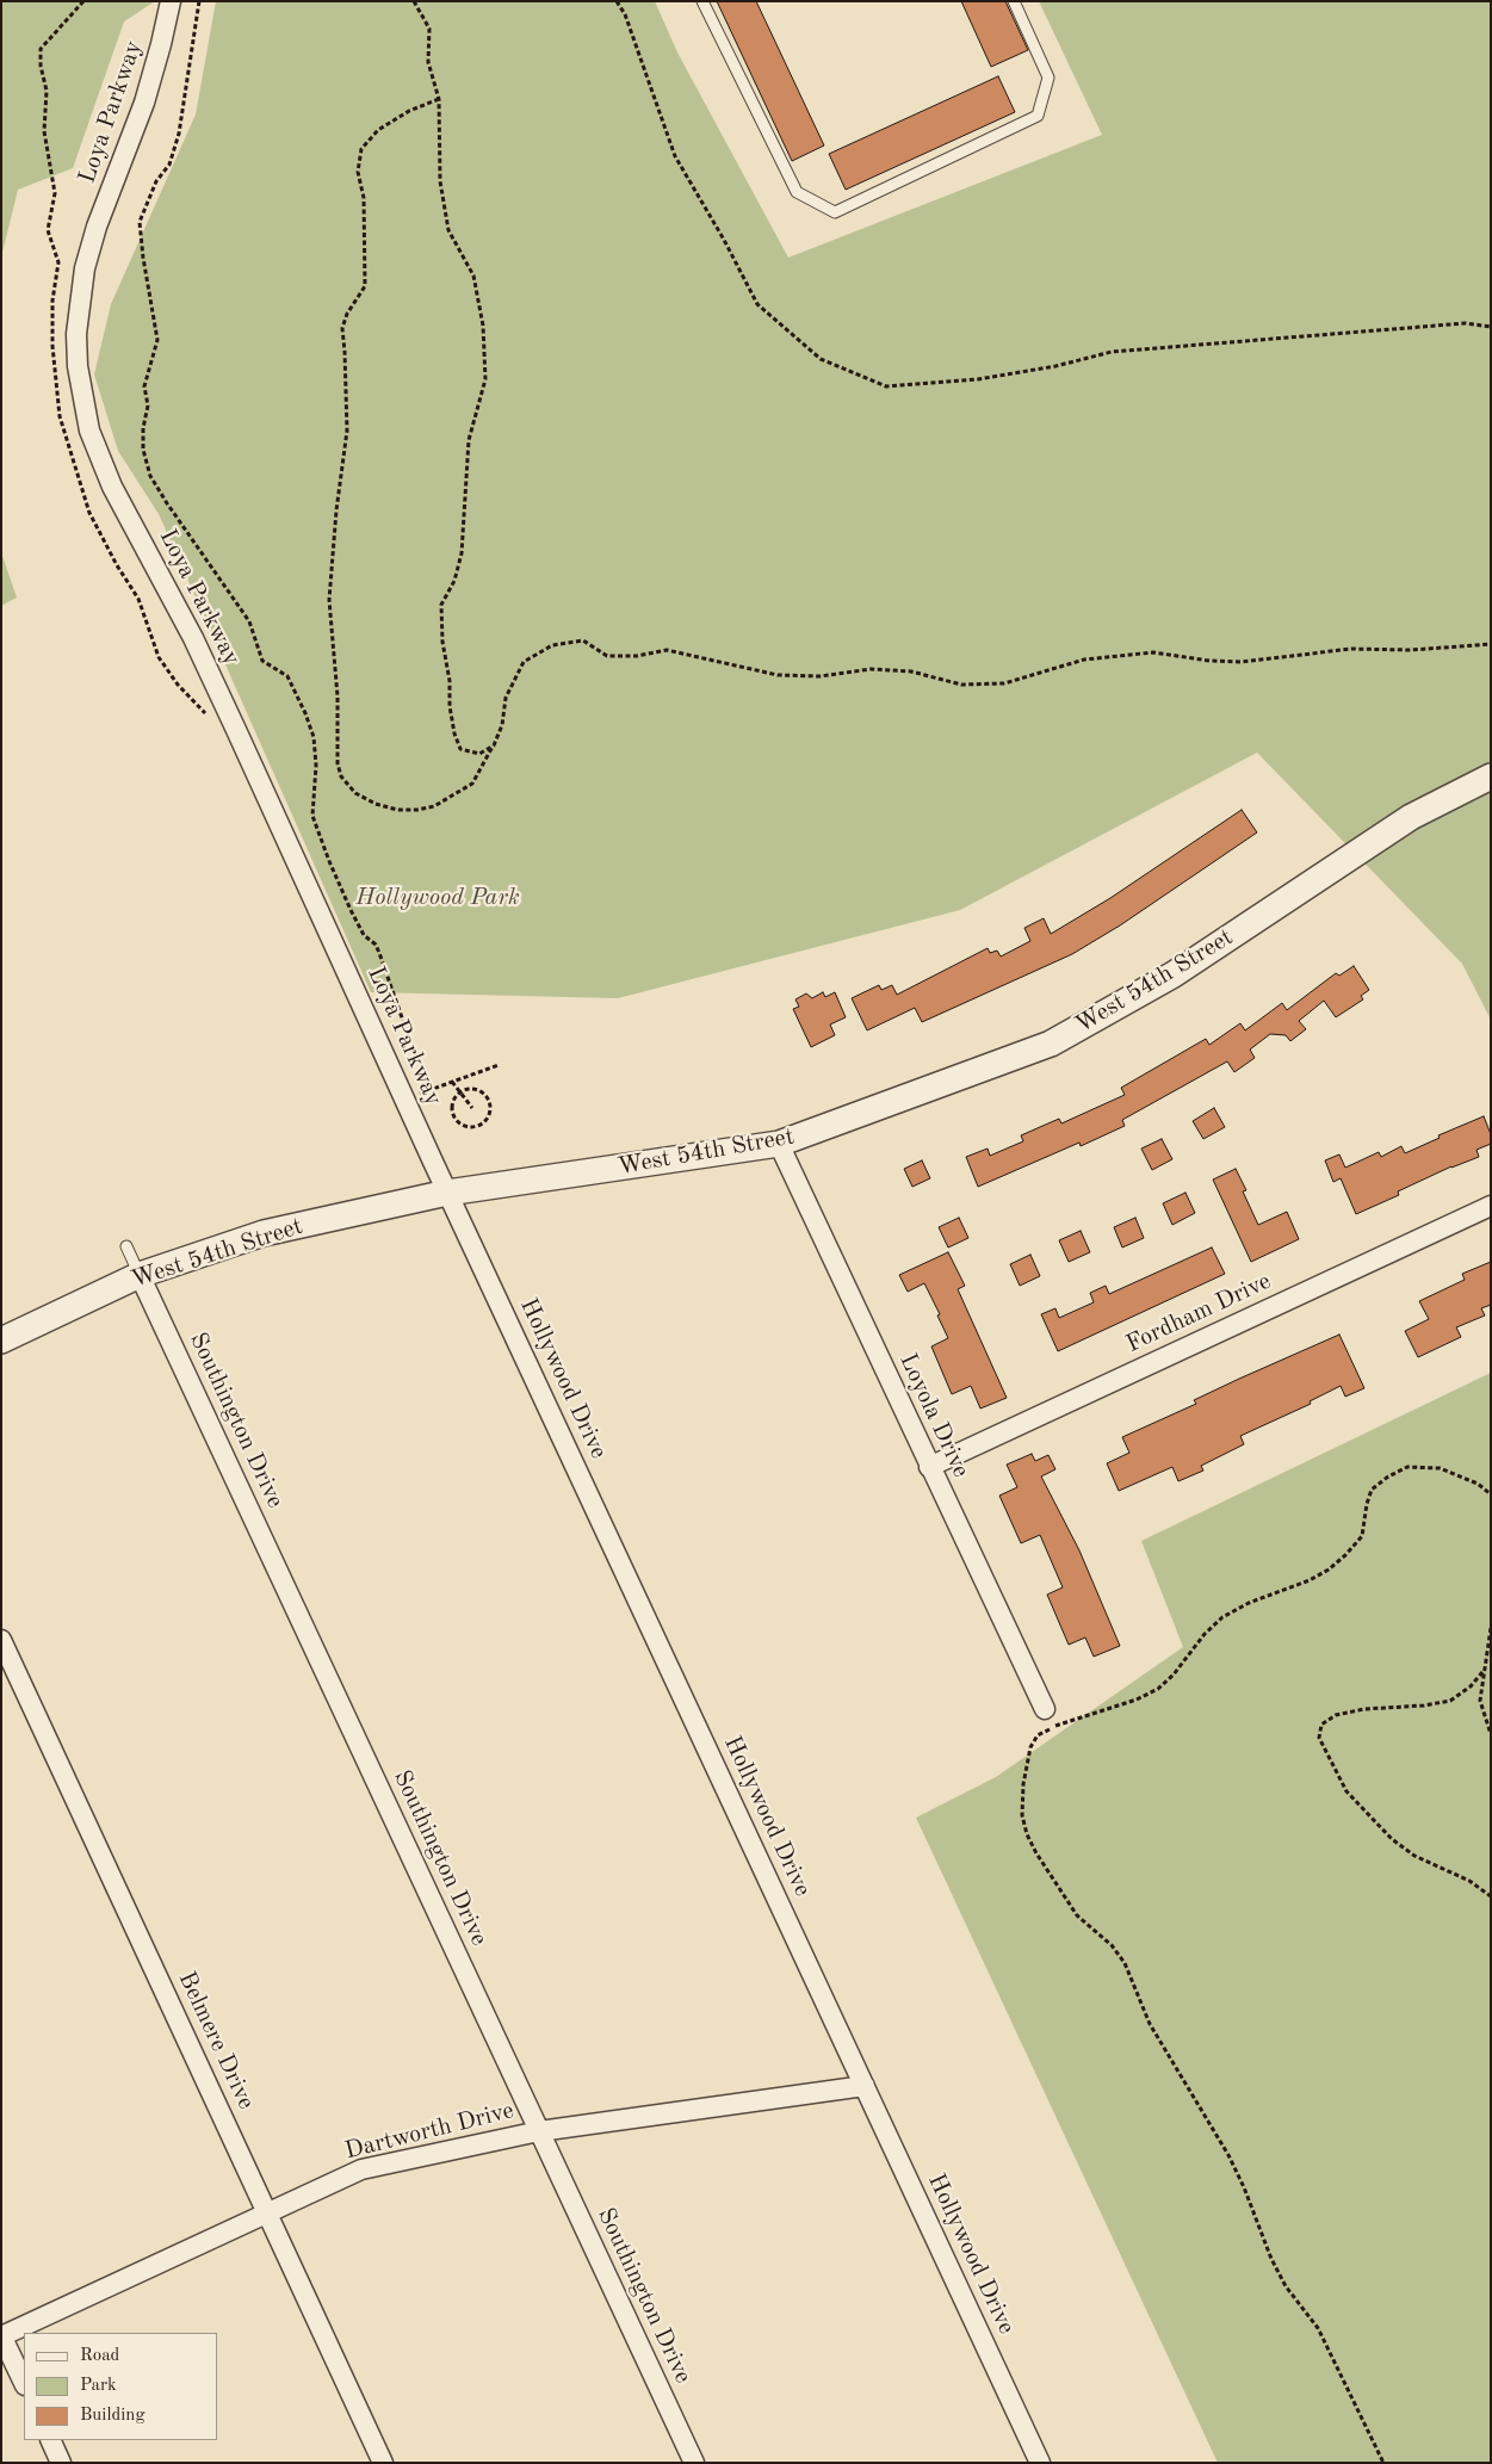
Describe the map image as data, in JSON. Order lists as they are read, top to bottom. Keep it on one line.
{"streets":{"street":["Loya Parkway","West 54th Street","Fordham Drive","Hollywood Drive","Loyola Drive","Southington Drive","Belmere Drive","Dartworth Drive"]},"crossings":[["Loya Parkway","West 54th Street"],["Loya Parkway","Hollywood Drive"],["West 54th Street","Hollywood Drive"],["West 54th Street","Loyola Drive"],["West 54th Street","Southington Drive"],["Fordham Drive","Loyola Drive"],["Hollywood Drive","Dartworth Drive"],["Southington Drive","Dartworth Drive"],["Belmere Drive","Dartworth Drive"]],"parks":["Hollywood Park"],"legend":["Road","Park","Building"]}
